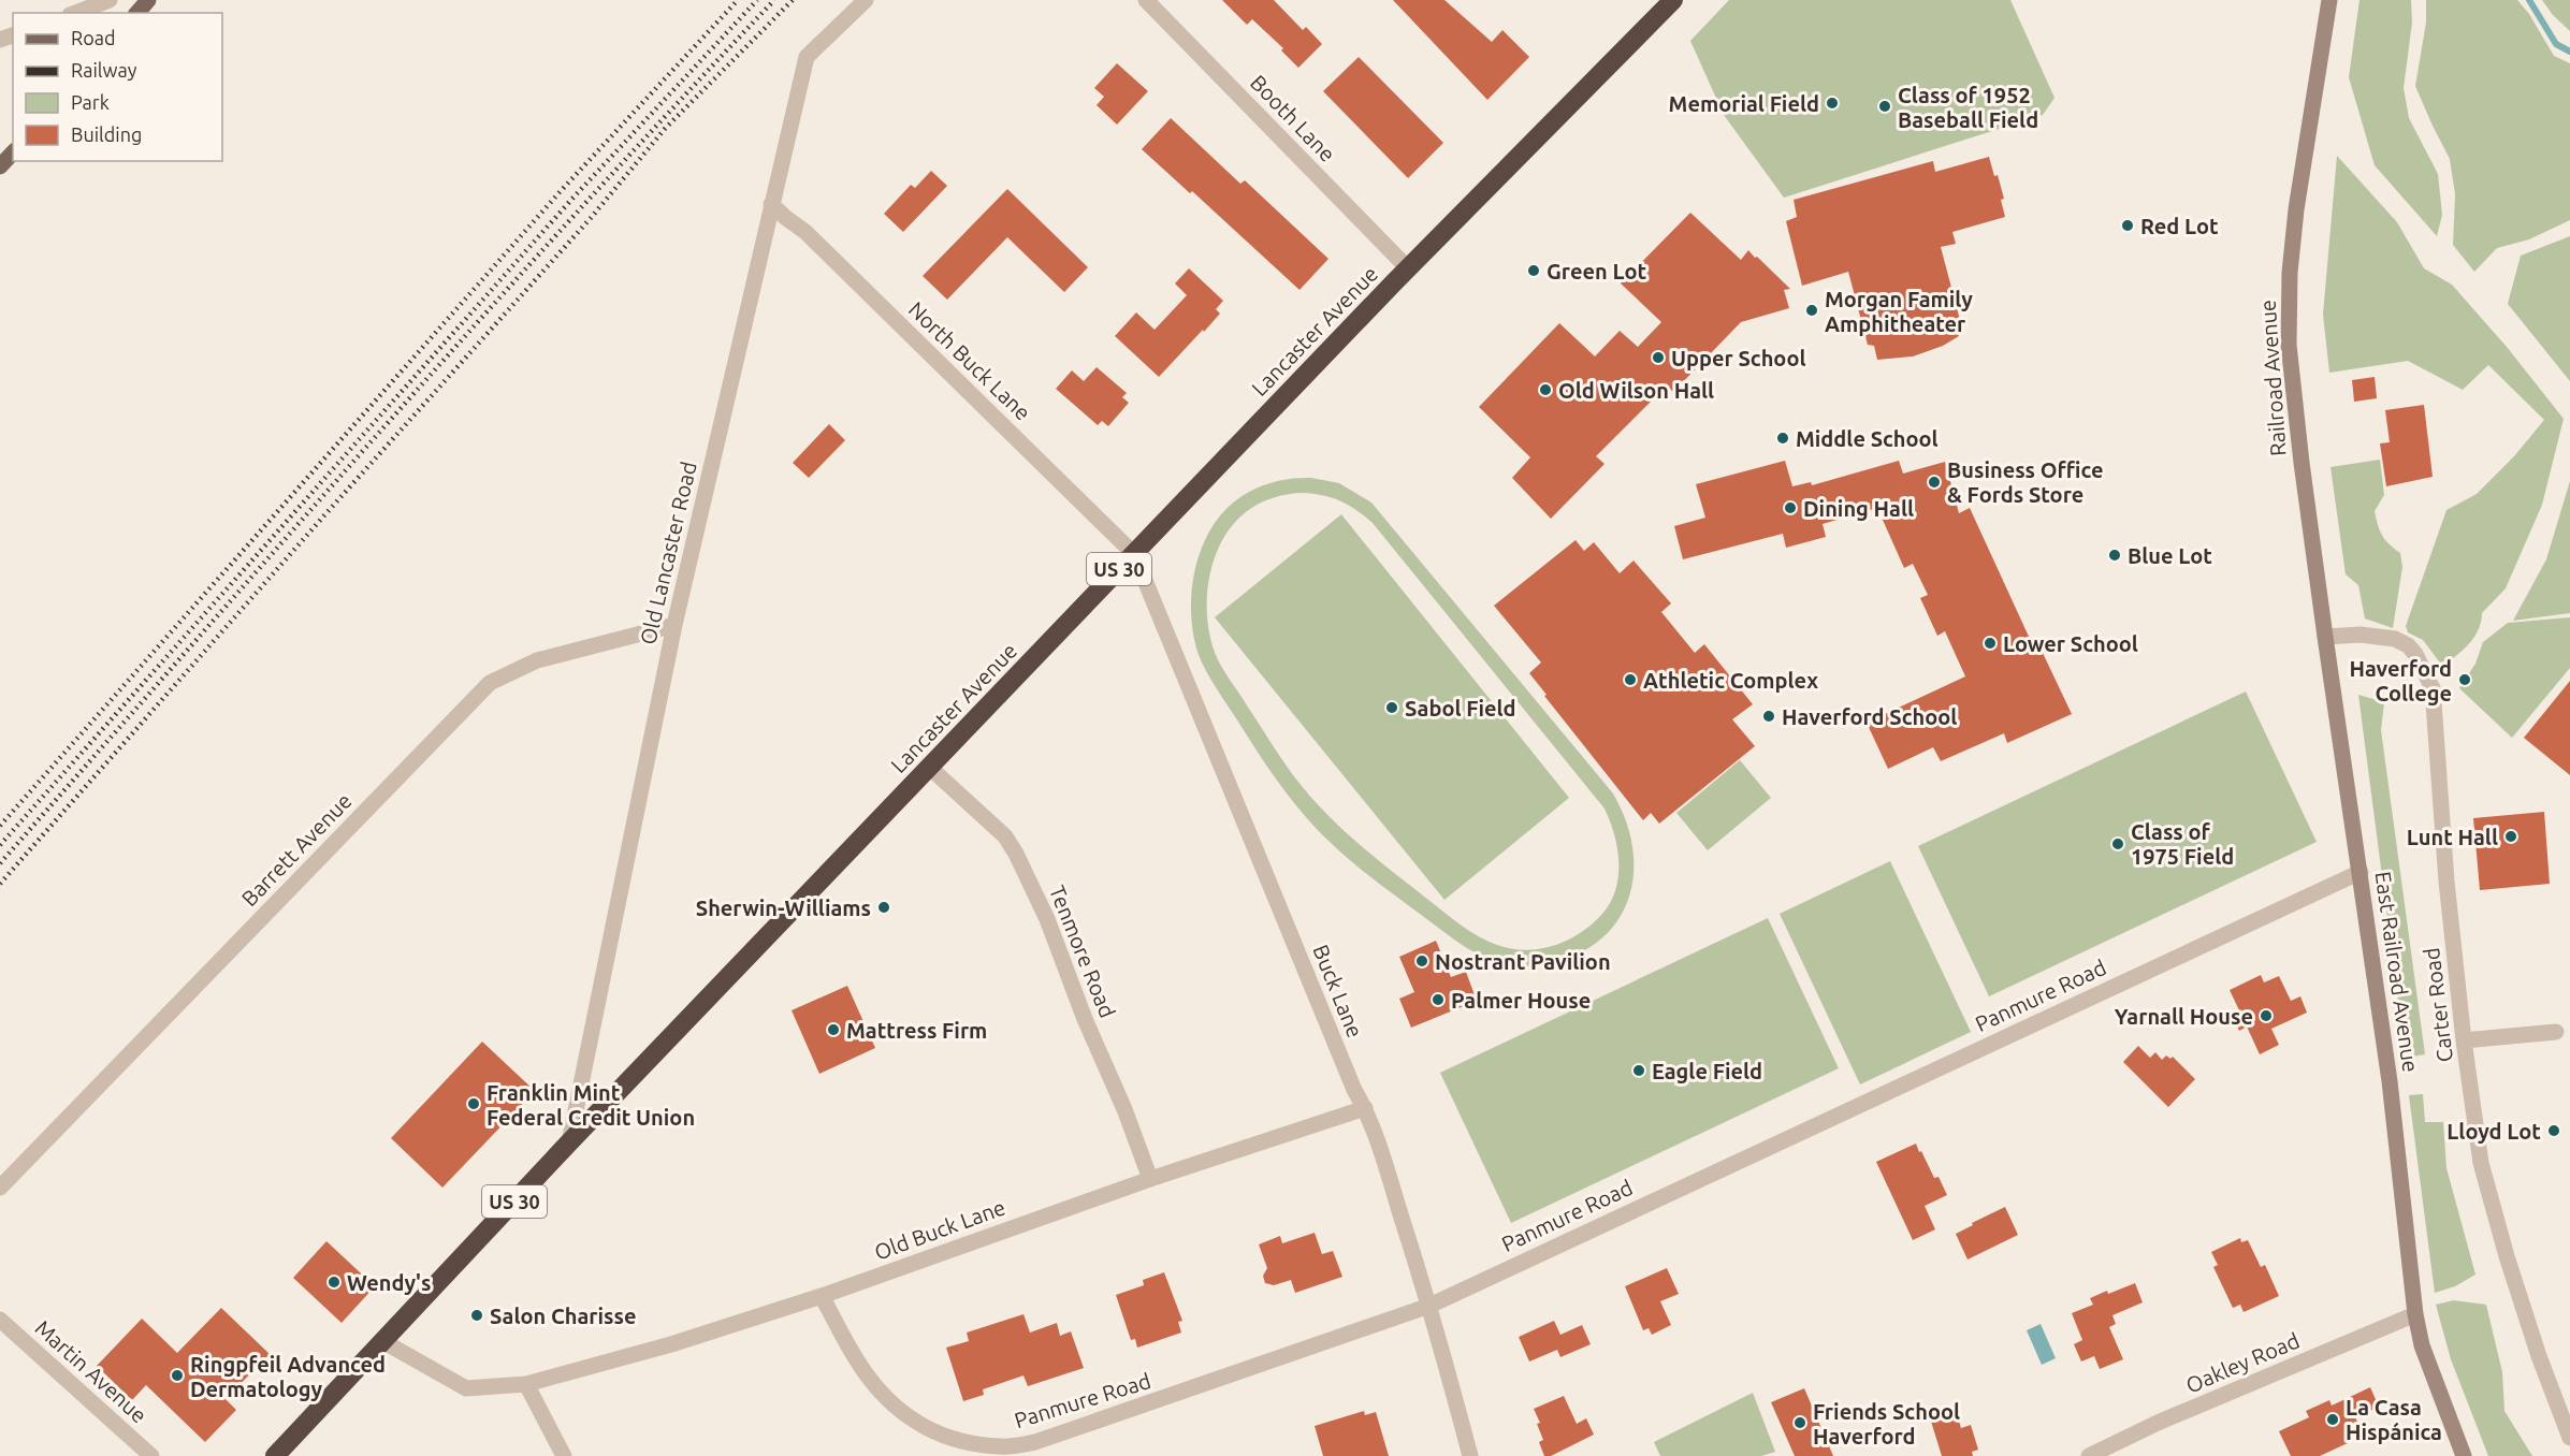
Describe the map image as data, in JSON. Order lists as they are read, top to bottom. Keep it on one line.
{"streets":{"highway":["Lancaster Avenue","US 30"],"street":["Booth Lane","North Buck Lane","Railroad Avenue","Old Lancaster Road","Barrett Avenue","Tenmore Road","East Railroad Avenue","Buck Lane","Panmure Road","Carter Road","Old Buck Lane","Oakley Road","Martin Avenue"]},"crossings":[["Booth Lane","Lancaster Avenue"],["Lancaster Avenue","North Buck Lane"],["Lancaster Avenue","Old Lancaster Road"],["Lancaster Avenue","Tenmore Road"],["Lancaster Avenue","Buck Lane"],["Lancaster Avenue","Old Buck Lane"],["North Buck Lane","Old Lancaster Road"],["North Buck Lane","Buck Lane"],["Railroad Avenue","East Railroad Avenue"],["Railroad Avenue","Carter Road"],["Old Lancaster Road","Barrett Avenue"],["Tenmore Road","Old Buck Lane"],["East Railroad Avenue","Panmure Road"],["East Railroad Avenue","Carter Road"],["East Railroad Avenue","Oakley Road"],["Buck Lane","Panmure Road"],["Buck Lane","Old Buck Lane"],["Panmure Road","Old Buck Lane"]],"places":["Memorial Field","Class of 1952 Baseball Field","Red Lot","Green Lot","Morgan Family Amphitheater","Upper School","Old Wilson Hall","Middle School","Business Office & Fords Store","Dining Hall","Blue Lot","Lower School","Athletic Complex","Haverford College","Sabol Field","Haverford School","Lunt Hall","Class of 1975 Field","Sherwin-Williams","Nostrant Pavilion","Palmer House","Yarnall House","Mattress Firm","Eagle Field","Franklin Mint Federal Credit Union","Lloyd Lot","Wendy's","Salon Charisse","Ringpfeil Advanced Dermatology","La Casa Hispánica","Friends School Haverford"],"legend":["Road","Railway","Park","Building"]}
